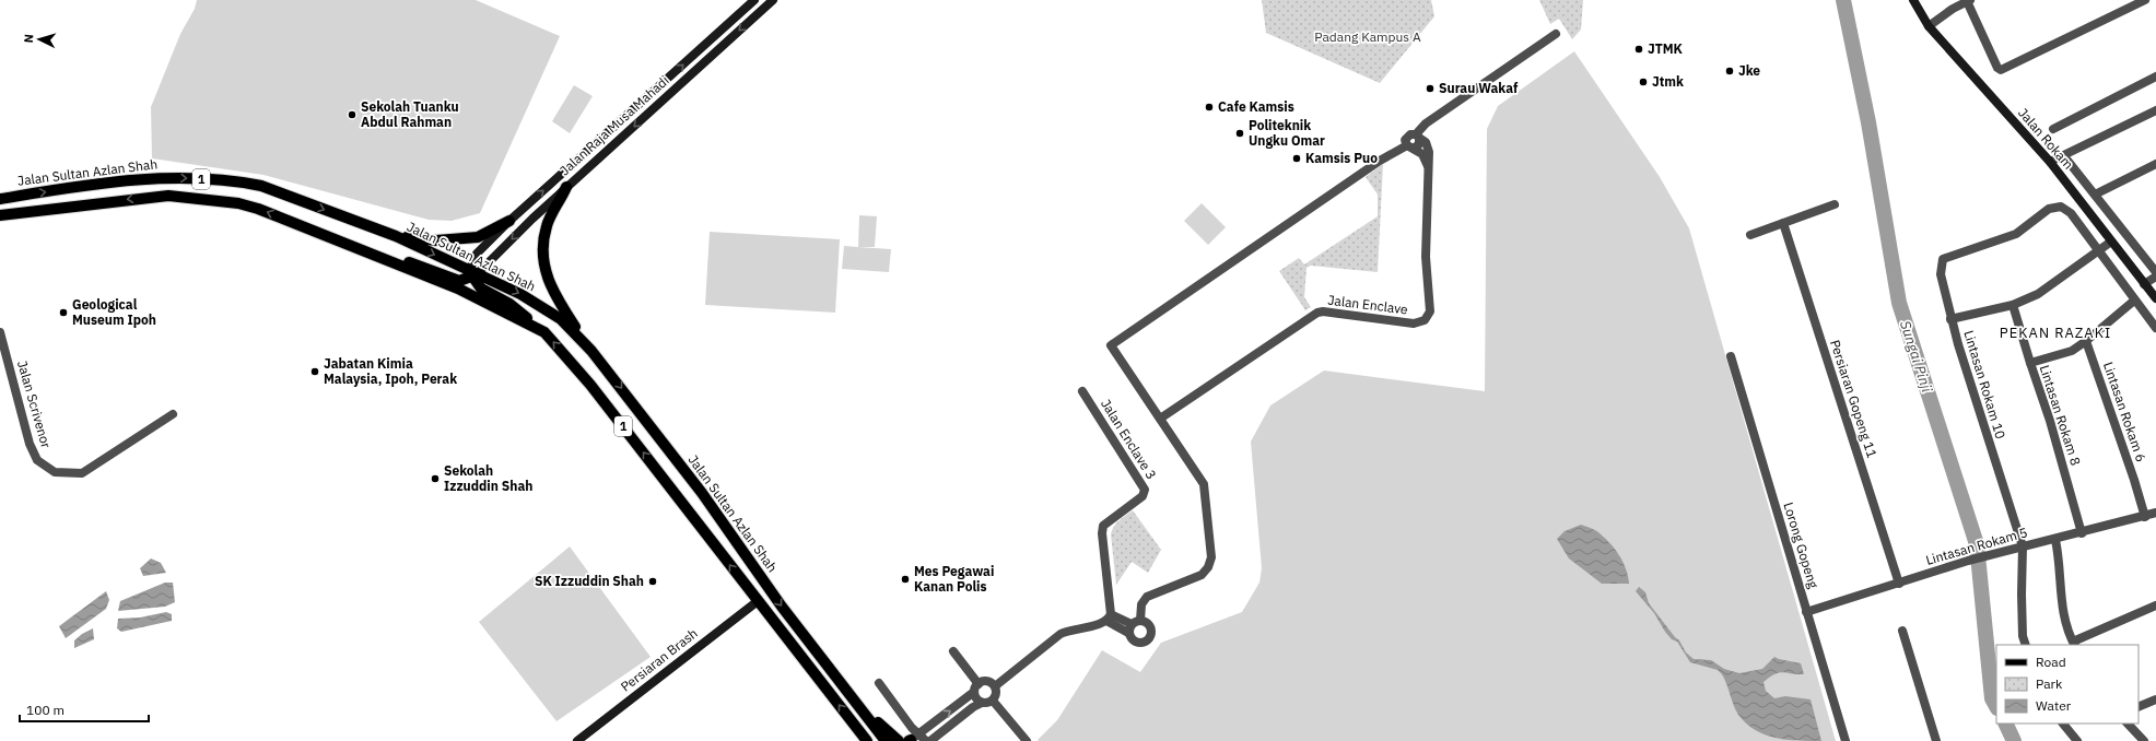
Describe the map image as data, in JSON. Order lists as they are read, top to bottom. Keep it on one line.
{"streets":{"main road":["Jalan Raja Musa Mahadi","Jalan Rokam","Jalan Sultan Azlan Shah","1","Persiaran Brash"],"street":["Jalan Enclave","Lintasan Rokam 10","Persiaran Gopeng 11","Jalan Scrivenor","Lintasan Rokam 6","Lintasan Rokam 8","Jalan Enclave 3","Lorong Gopeng","Lintasan Rokam 5"]},"crossings":[["Jalan Raja Musa Mahadi","Jalan Sultan Azlan Shah"],["1","Persiaran Brash"],["Lintasan Rokam 10","Lintasan Rokam 5"],["Persiaran Gopeng 11","Lintasan Rokam 5"],["Lintasan Rokam 6","Lintasan Rokam 5"],["Lintasan Rokam 8","Lintasan Rokam 5"],["Lorong Gopeng","Lintasan Rokam 5"]],"districts":["PEKAN RAZAKI"],"water":["Sungai Pinji"],"parks":["Padang Kampus A"],"places":["JTMK","Jke","Jtmk","Surau Wakaf","Cafe Kamsis","Sekolah Tuanku Abdul Rahman","Politeknik Ungku Omar","Kamsis Puo","Geological Museum Ipoh","Jabatan Kimia Malaysia, Ipoh, Perak","Sekolah Izzuddin Shah","Mes Pegawai Kanan Polis","SK Izzuddin Shah"],"legend":["Road","Park","Water"],"scale_bar":"100 m","north":"left"}
